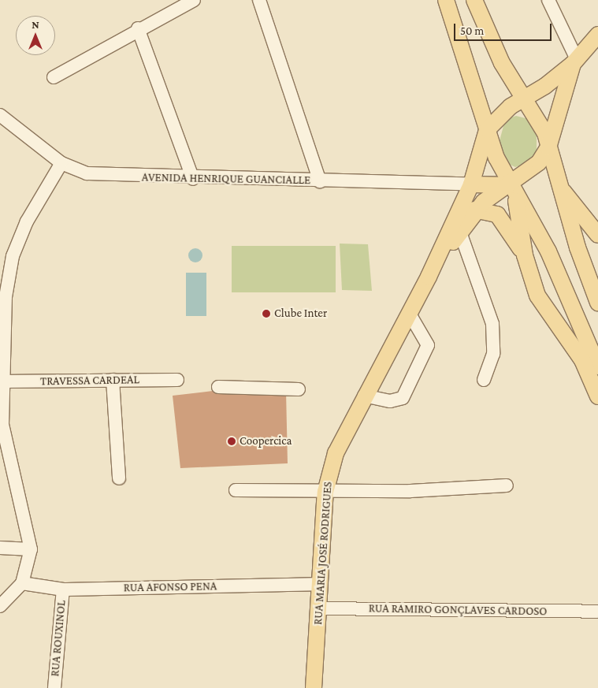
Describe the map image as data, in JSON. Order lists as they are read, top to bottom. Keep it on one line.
{"streets":{"main road":["RUA MARIA JOSÉ RODRIGUES"],"street":["AVENIDA HENRIQUE GUANCIALLE","TRAVESSA CARDEAL","RUA AFONSO PENA","RUA RAMIRO GONÇLAVES CARDOSO","RUA ROUXINOL"]},"crossings":[["RUA MARIA JOSÉ RODRIGUES","RUA AFONSO PENA"],["RUA MARIA JOSÉ RODRIGUES","RUA RAMIRO GONÇLAVES CARDOSO"],["RUA AFONSO PENA","RUA ROUXINOL"]],"places":["Clube Inter","Coopercica"],"scale_bar":"50 m","north":"top"}
